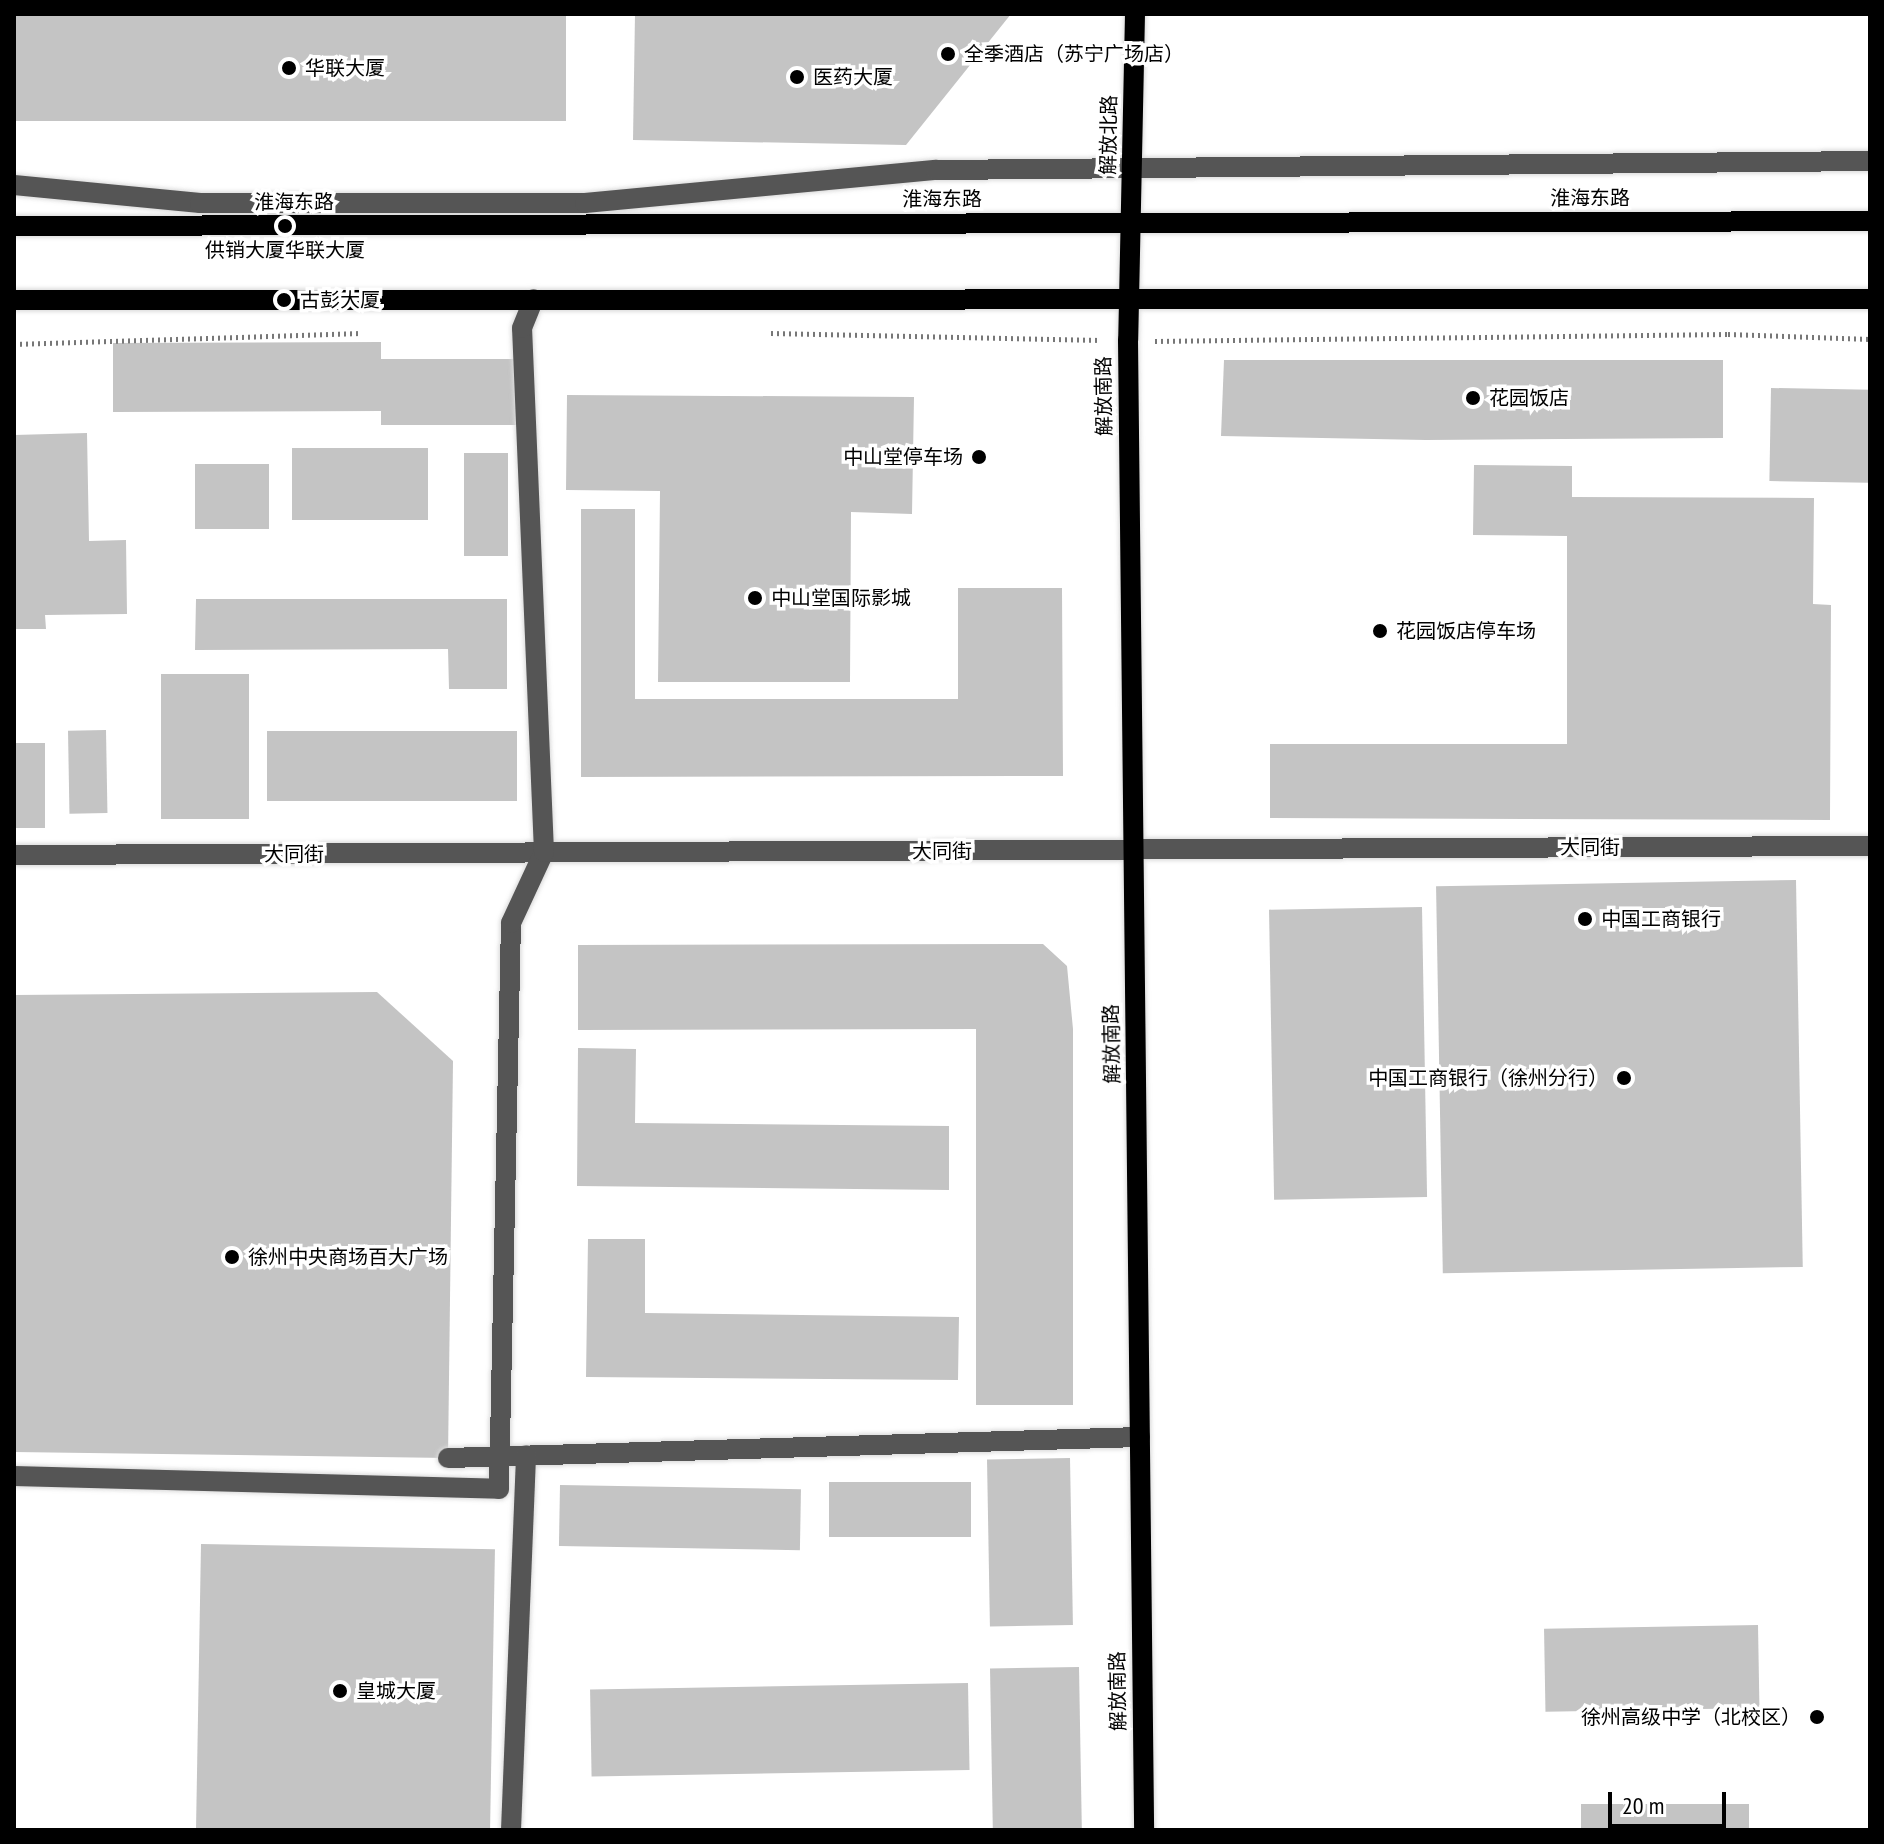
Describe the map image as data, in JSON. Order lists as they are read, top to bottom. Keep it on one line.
{"streets":{"main road":["解放北路","淮海东路","解放南路"],"street":["大同街"]},"crossings":[["解放北路","淮海东路"],["解放北路","解放南路"],["解放南路","大同街"]],"places":["全季酒店（苏宁广场店）","华联大厦","医药大厦","供销大厦华联大厦","古彭大厦","花园饭店","中山堂停车场","中山堂国际影城","花园饭店停车场","中国工商银行","中国工商银行（徐州分行）","徐州中央商场百大广场","皇城大厦","徐州高级中学（北校区）"],"scale_bar":"20 m"}
